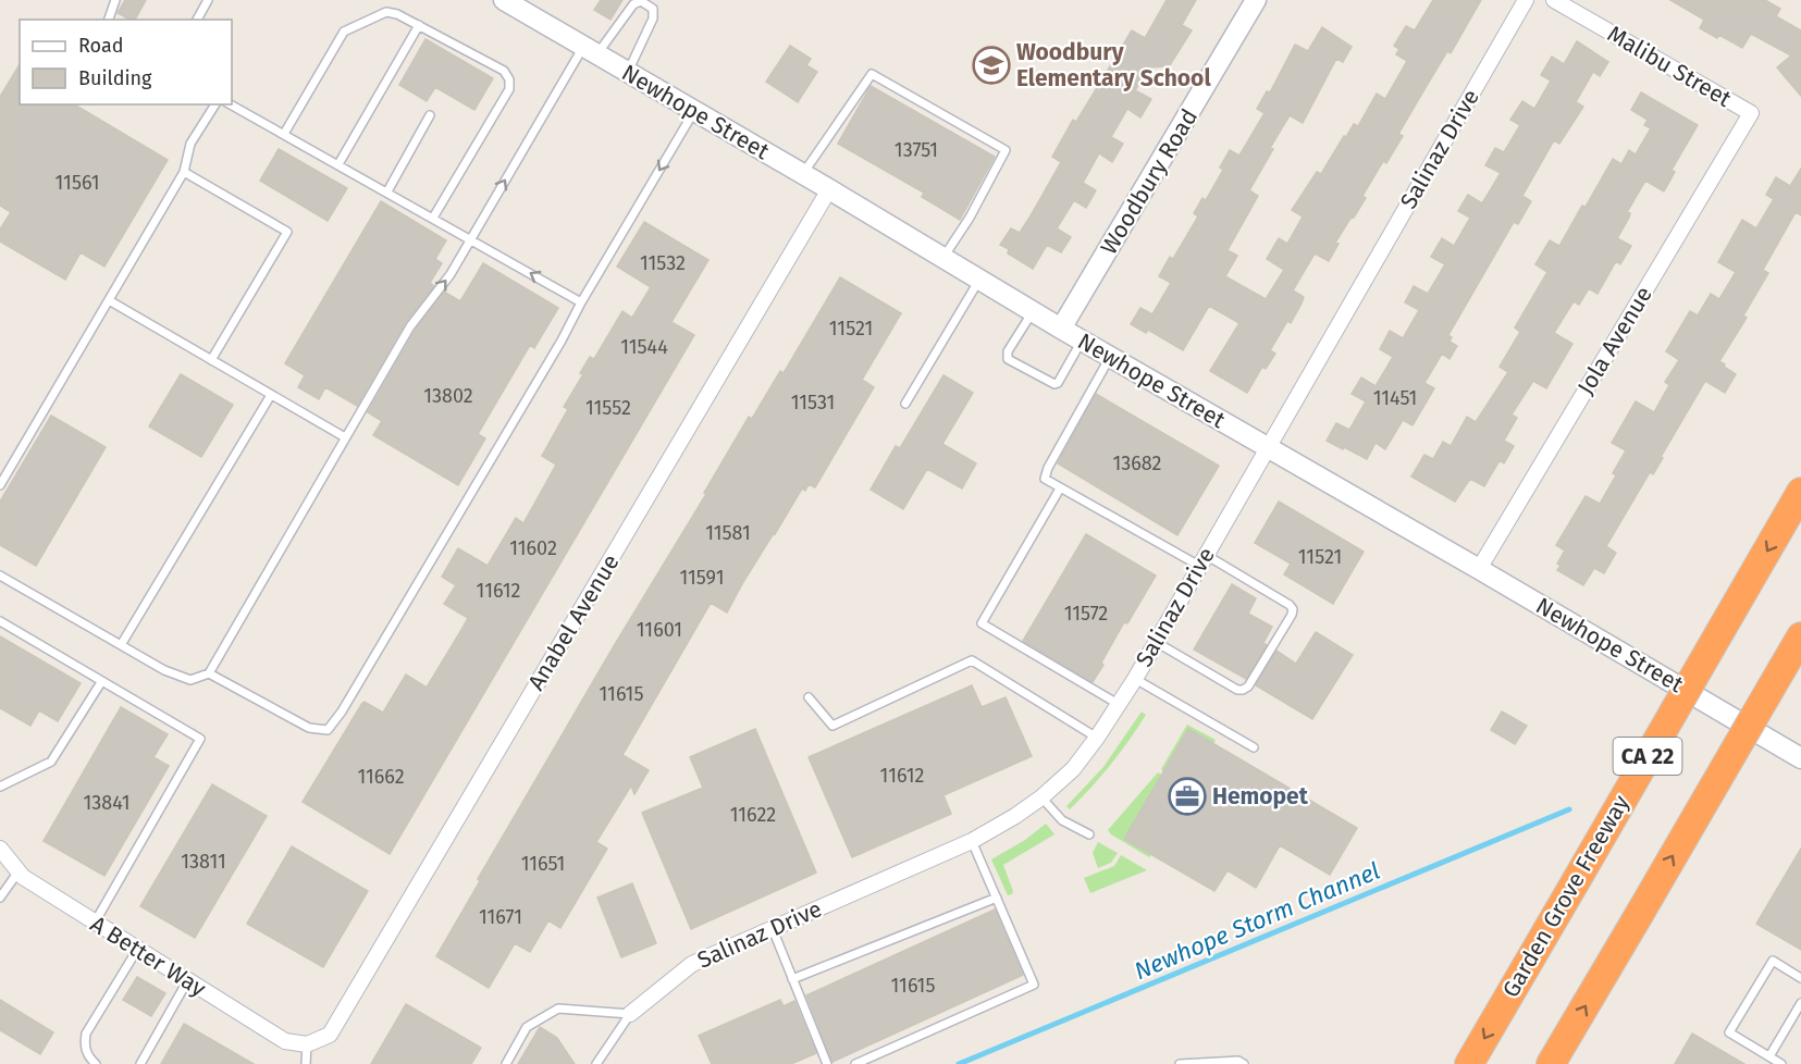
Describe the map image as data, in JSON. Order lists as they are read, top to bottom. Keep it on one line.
{"streets":{"highway":["CA 22","Garden Grove Freeway"],"street":["Malibu Street","Newhope Street","Salinaz Drive","Woodbury Road","Jola Avenue","Anabel Avenue","A Better Way"]},"crossings":[["Malibu Street","Jola Avenue"],["Newhope Street","Salinaz Drive"],["Newhope Street","Woodbury Road"],["Newhope Street","Jola Avenue"],["Newhope Street","Anabel Avenue"],["Anabel Avenue","A Better Way"]],"water":["Newhope Storm Channel"],"places":{"school or university":["Woodbury Elementary School"],"office":["Hemopet"]},"house_numbers":["13751","11561","11532","11521","11544","13802","11451","11531","11552","13682","11581","11602","11521","11591","11612","11572","11601","11615","11612","11662","13841","11622","13811","11651","11671","11615"],"legend":["Road","Building"]}
